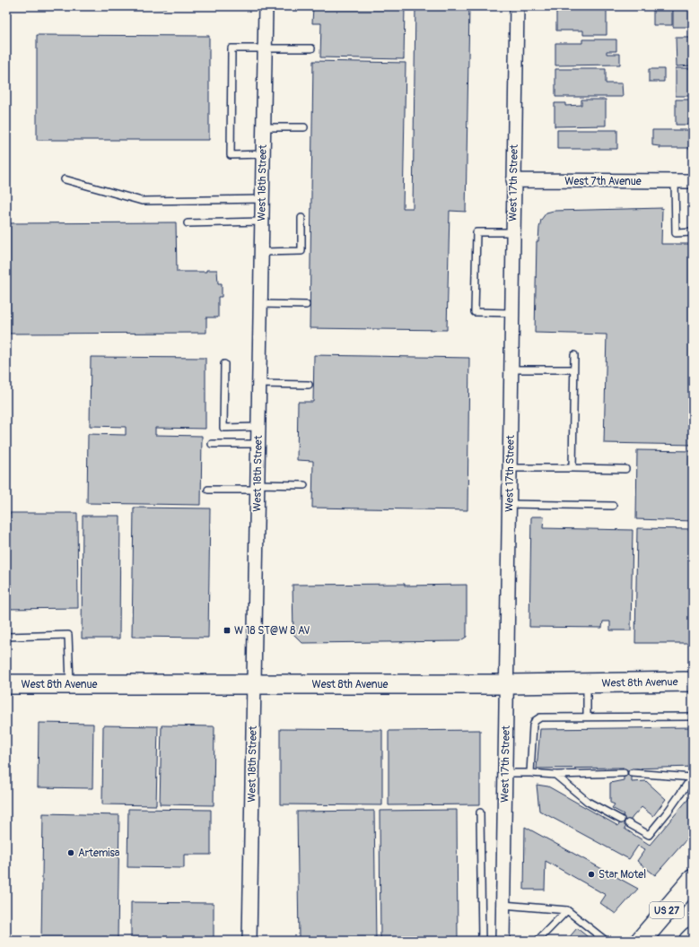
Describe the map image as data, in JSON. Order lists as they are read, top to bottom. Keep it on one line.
{"streets":{"highway":["US 27"],"street":["West 7th Avenue","West 18th Street","West 17th Street","West 8th Avenue"]},"crossings":[["West 7th Avenue","West 17th Street"],["West 18th Street","West 8th Avenue"],["West 17th Street","West 8th Avenue"]],"places":{"transit":["W 18 ST@W 8 AV"],"other":["Artemisa","Star Motel"]}}
